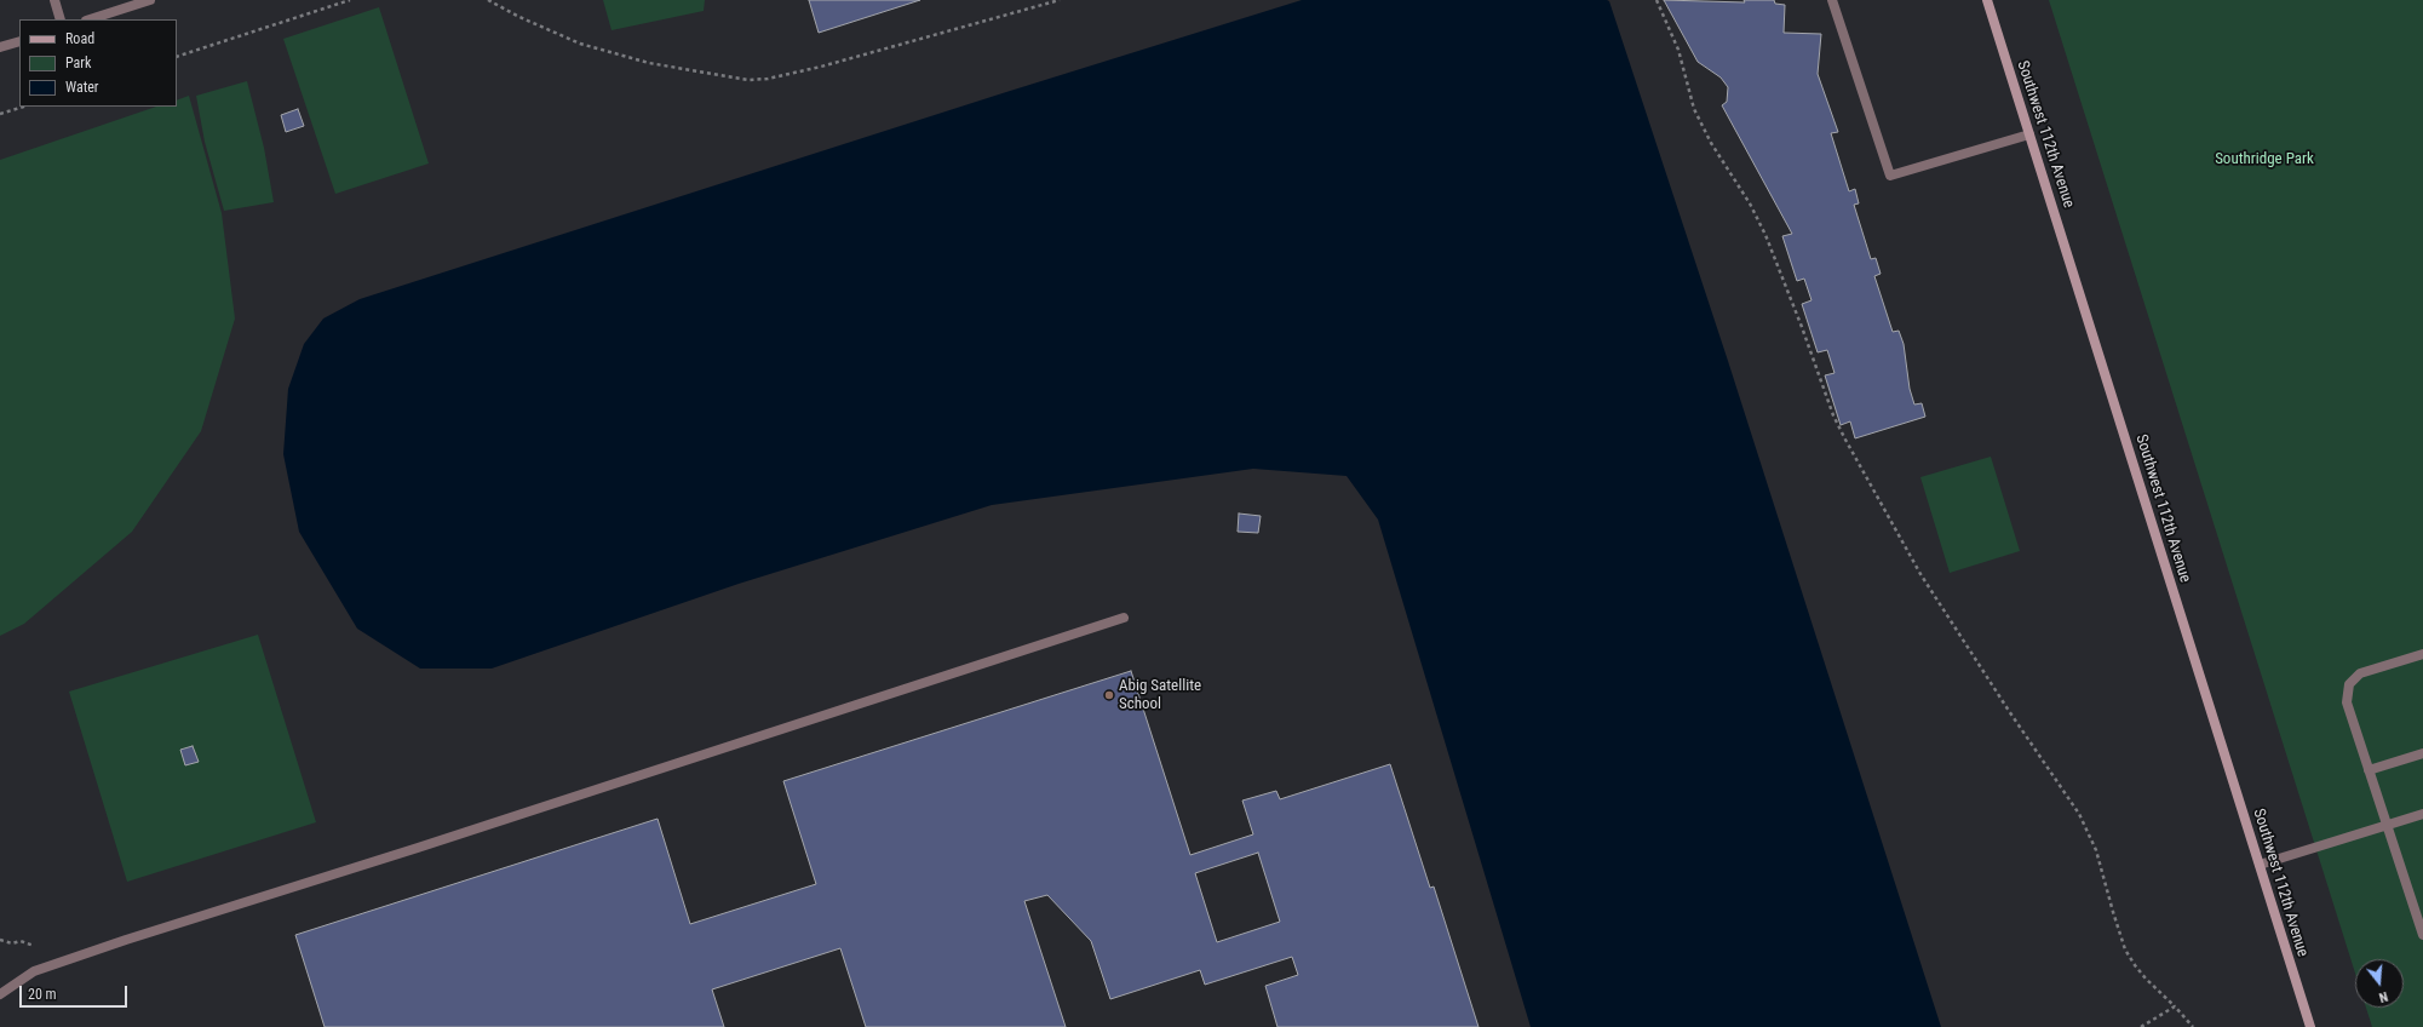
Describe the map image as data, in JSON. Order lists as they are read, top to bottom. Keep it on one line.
{"streets":{"street":["Southwest 112th Avenue"]},"parks":["Southridge Park"],"places":["Abig Satellite School"],"legend":["Road","Park","Water"],"scale_bar":"20 m","north":"bottom"}
